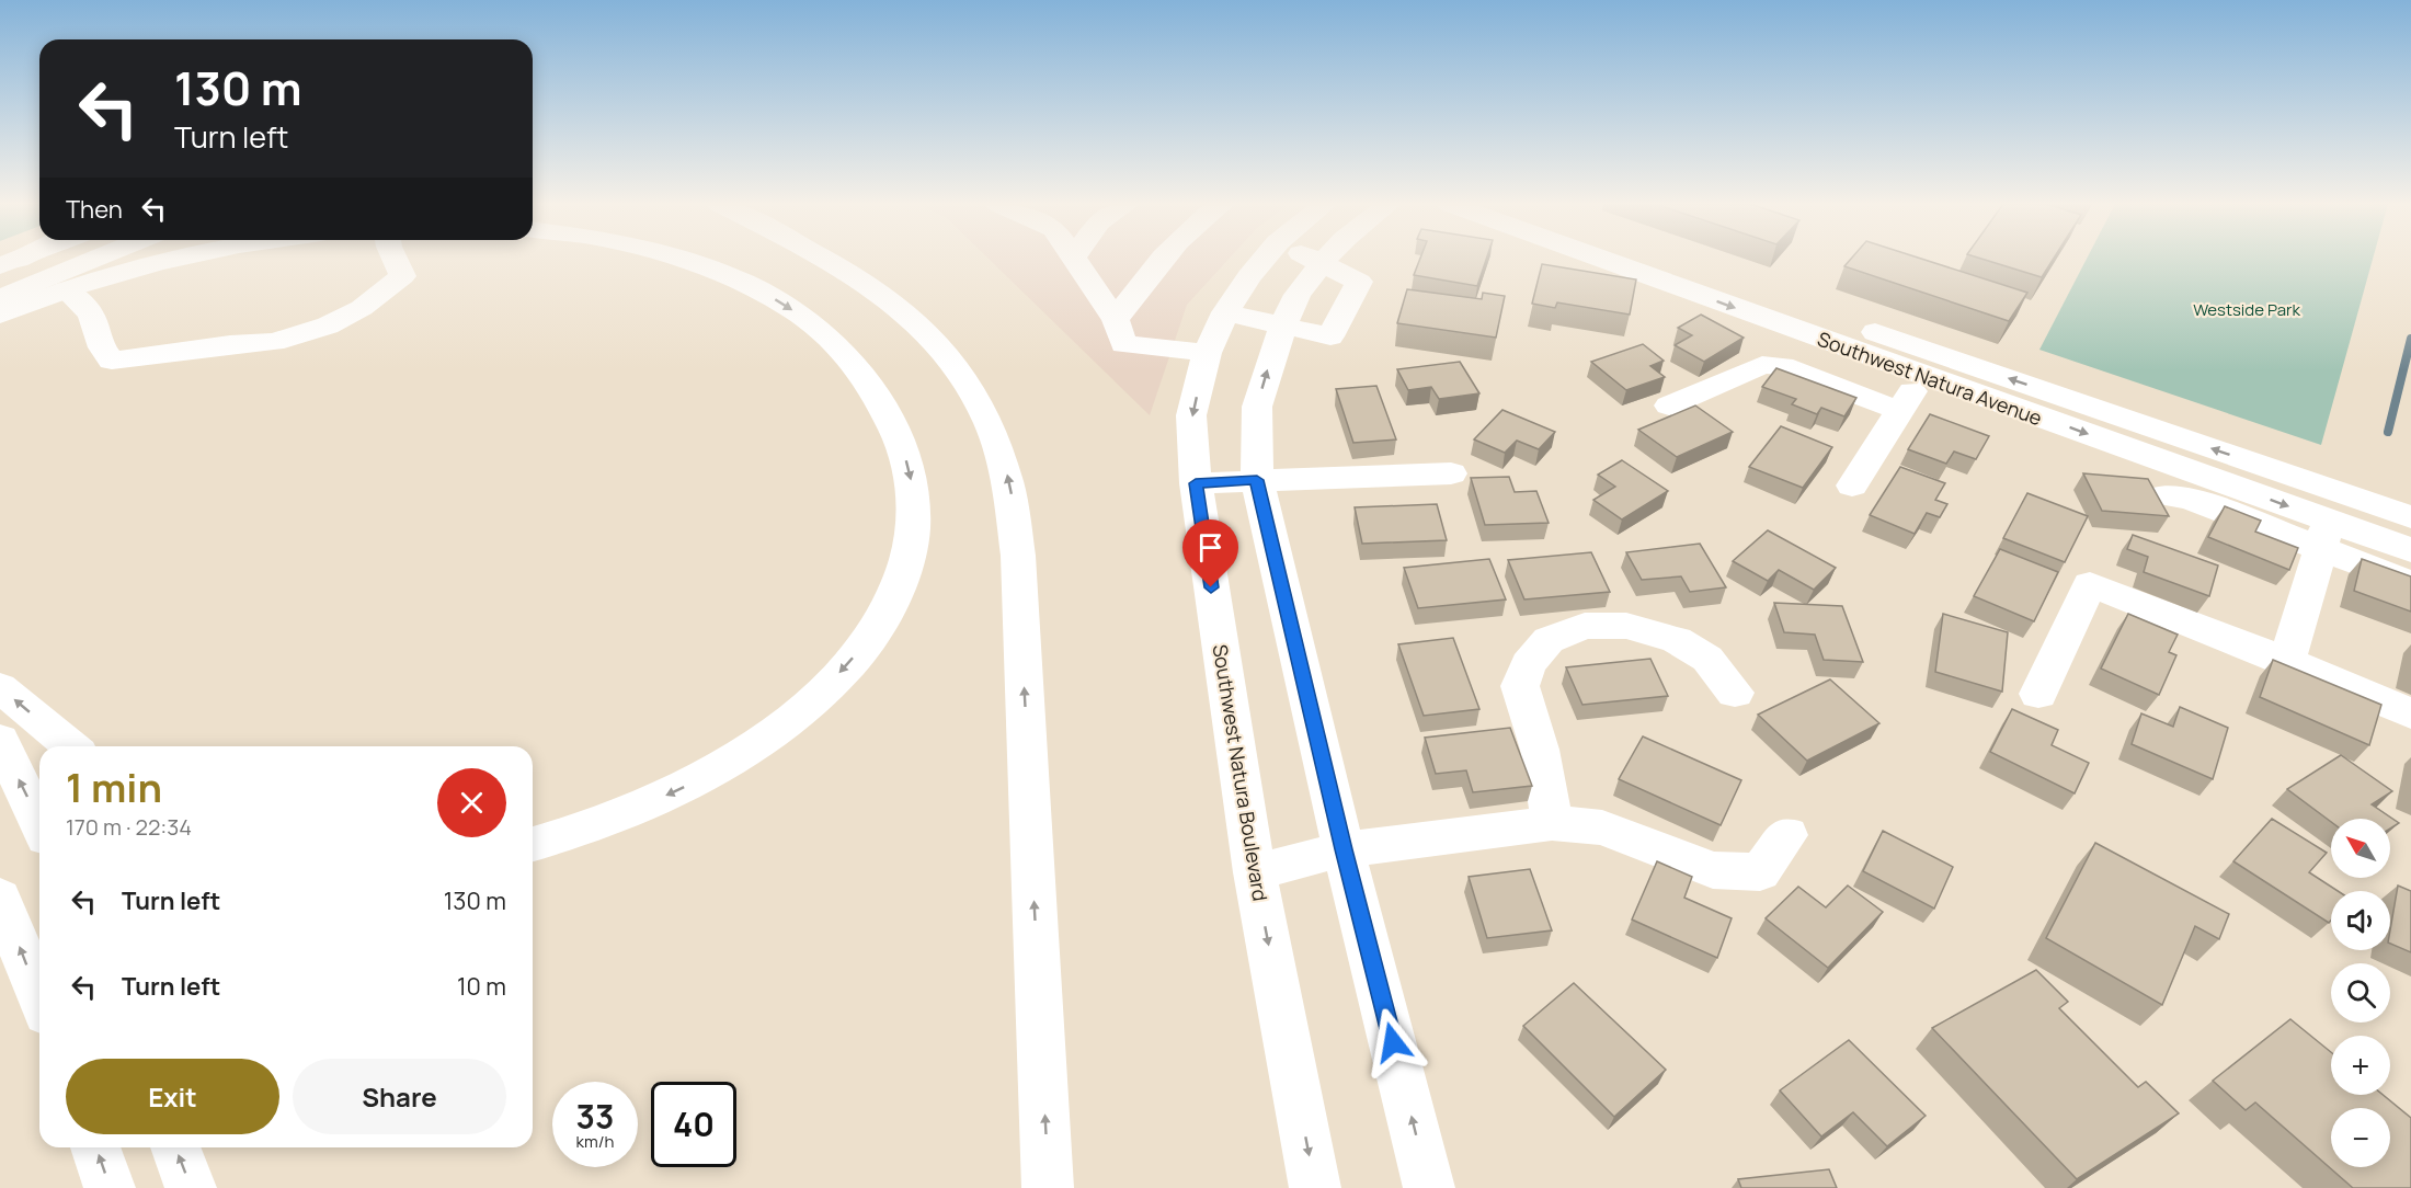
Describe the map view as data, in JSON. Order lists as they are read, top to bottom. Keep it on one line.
{"streets":{"main road":["Southwest Natura Avenue","Southwest Natura Boulevard"]},"parks":["Westside Park"],"north":"top left","page":{"turn":["130 m","Turn left"],"then":"Then","heading":["1 min","170 m · 22:34"],"map_buttons":["+","−"],"list":[{"name":"Turn left","value":"130 m"},{"name":"Turn left","value":"10 m"}],"buttons":["Exit","Share"],"speed":"33 km/h","limit":"40"}}
